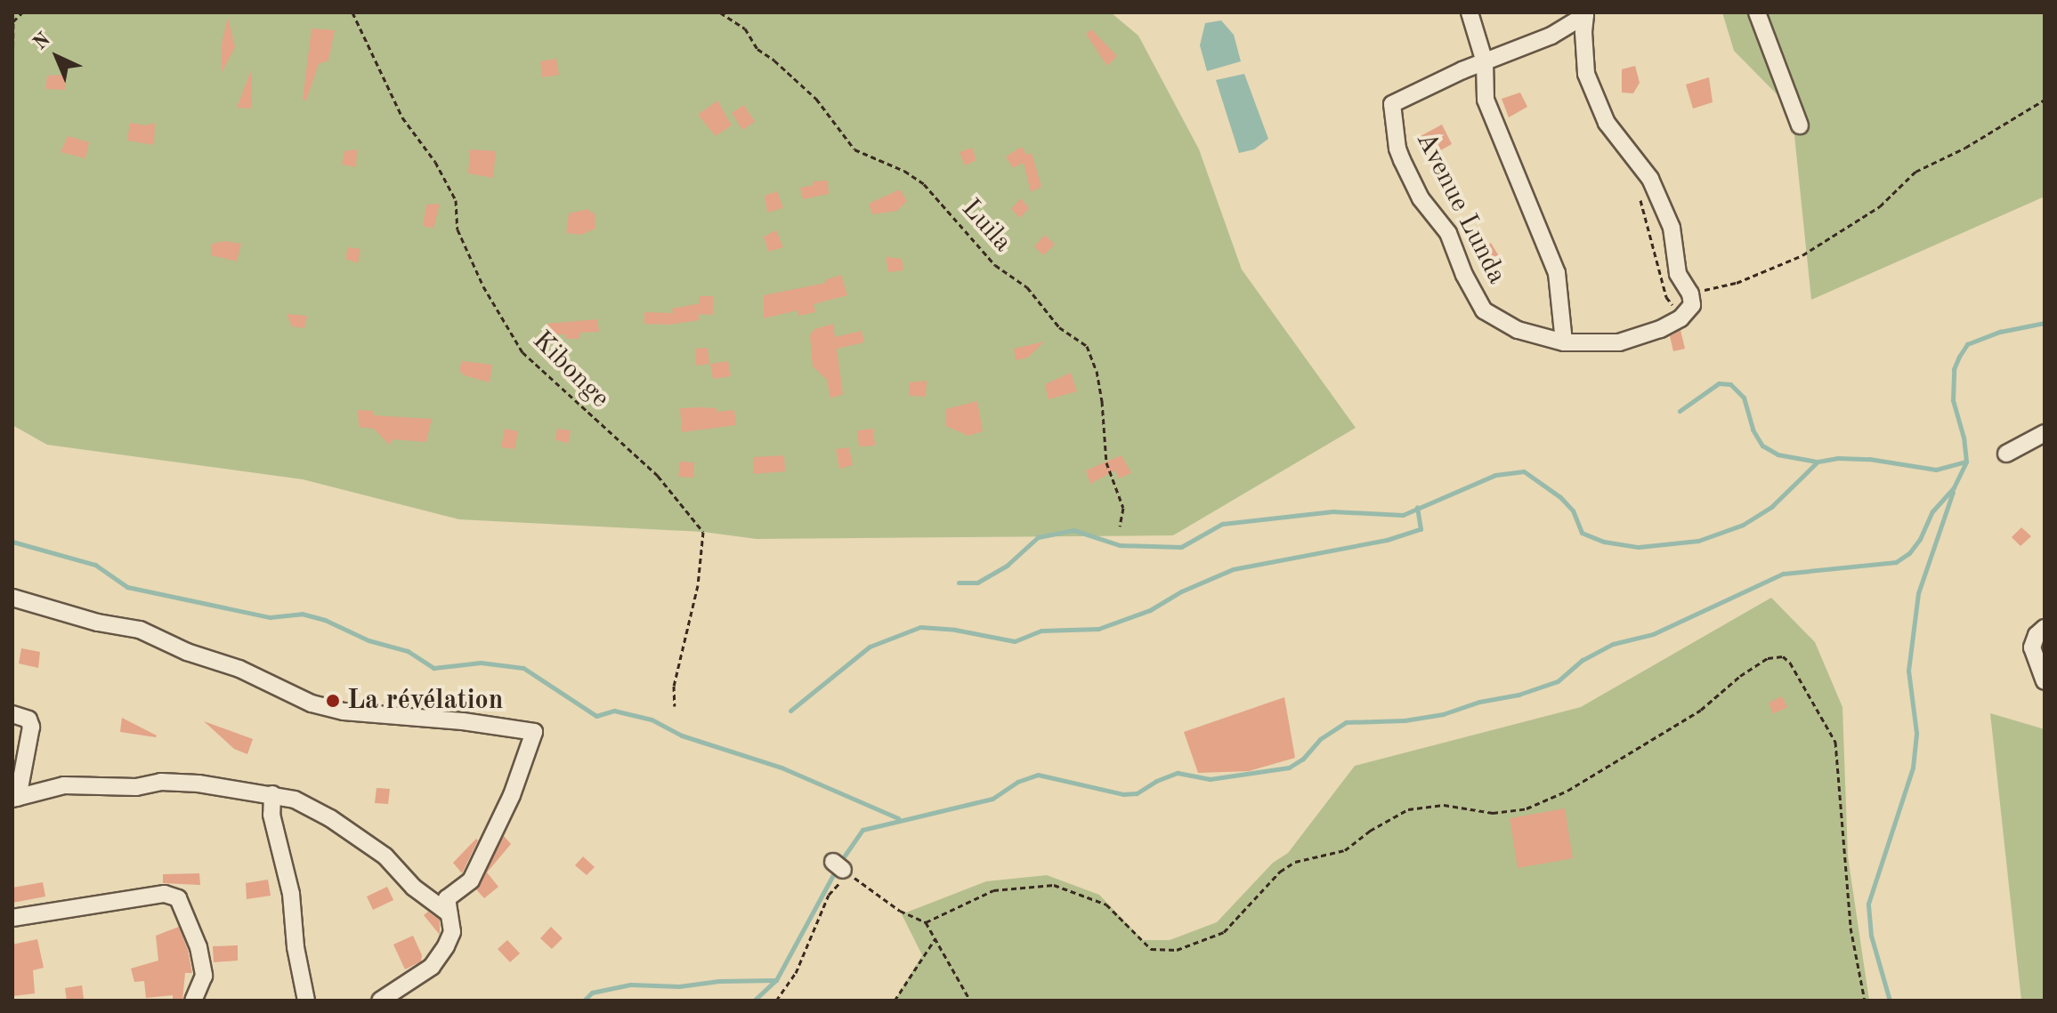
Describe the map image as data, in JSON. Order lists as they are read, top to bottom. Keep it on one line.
{"streets":{"street":["Avenue Lunda"],"path":["Luila","Kibonge"]},"places":["La révélation"],"north":"top left"}
